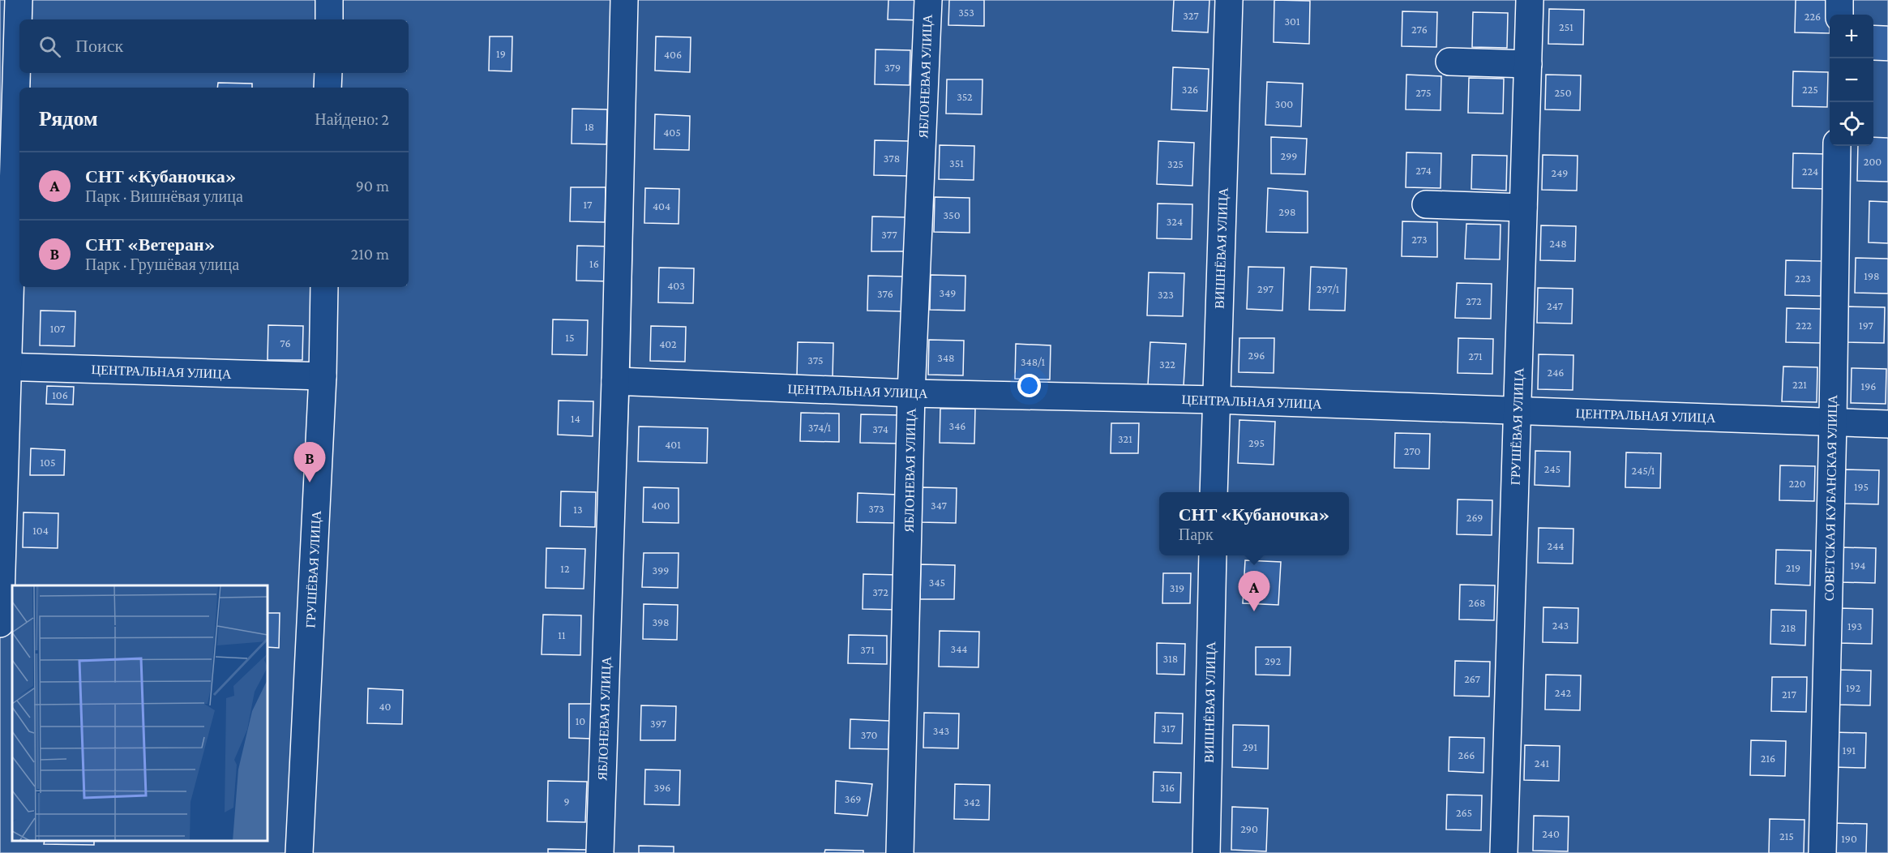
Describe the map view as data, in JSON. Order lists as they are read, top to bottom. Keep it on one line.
{"streets":{"street":["ЯБЛОНЕВАЯ УЛИЦА","ВИШНЁВАЯ УЛИЦА","ЦЕНТРАЛЬНАЯ УЛИЦА","ГРУШЁВАЯ УЛИЦА","СОВЕТСКАЯ КУБАНСКАЯ УЛИЦА"]},"crossings":[["ЯБЛОНЕВАЯ УЛИЦА","ЦЕНТРАЛЬНАЯ УЛИЦА"],["ВИШНЁВАЯ УЛИЦА","ЦЕНТРАЛЬНАЯ УЛИЦА"],["ЦЕНТРАЛЬНАЯ УЛИЦА","ГРУШЁВАЯ УЛИЦА"],["ЦЕНТРАЛЬНАЯ УЛИЦА","СОВЕТСКАЯ КУБАНСКАЯ УЛИЦА"]],"house_numbers":["353","327","226","301","251","276","19","406","379","326","225","275","250","352","300","18","405","299","378","200","351","325","274","224","249","17","404","298","350","324","377","273","248","16","198","223","403","297","297/1","349","376","323","272","247","222","197","107","15","76","402","296","271","348","375","348/1","322","246","221","196","106","14","346","374/1","374","321","295","401","270","105","245","245/1","220","195","400","347","373","13","269","104","244","194","219","12","399","345","319","372","268","398","243","193","218","11","344","371","318","292","267","192","242","217","40","10","397","317","343","370","291","191","266","216","241","396","316","369","9","342","265","290","240","215","190"],"page":{"map_buttons":["+","−"],"search":"Поиск","heading":["Рядом","Найдено: 2"],"list":[{"mark":"A","name":"СНТ «Кубаночка»","note":"Парк · Вишнёвая улица","value":"90 m"},{"mark":"B","name":"СНТ «Ветеран»","note":"Парк · Грушёвая улица","value":"210 m"}],"pins":["B","A"],"popup":["СНТ «Кубаночка»","Парк"]}}
